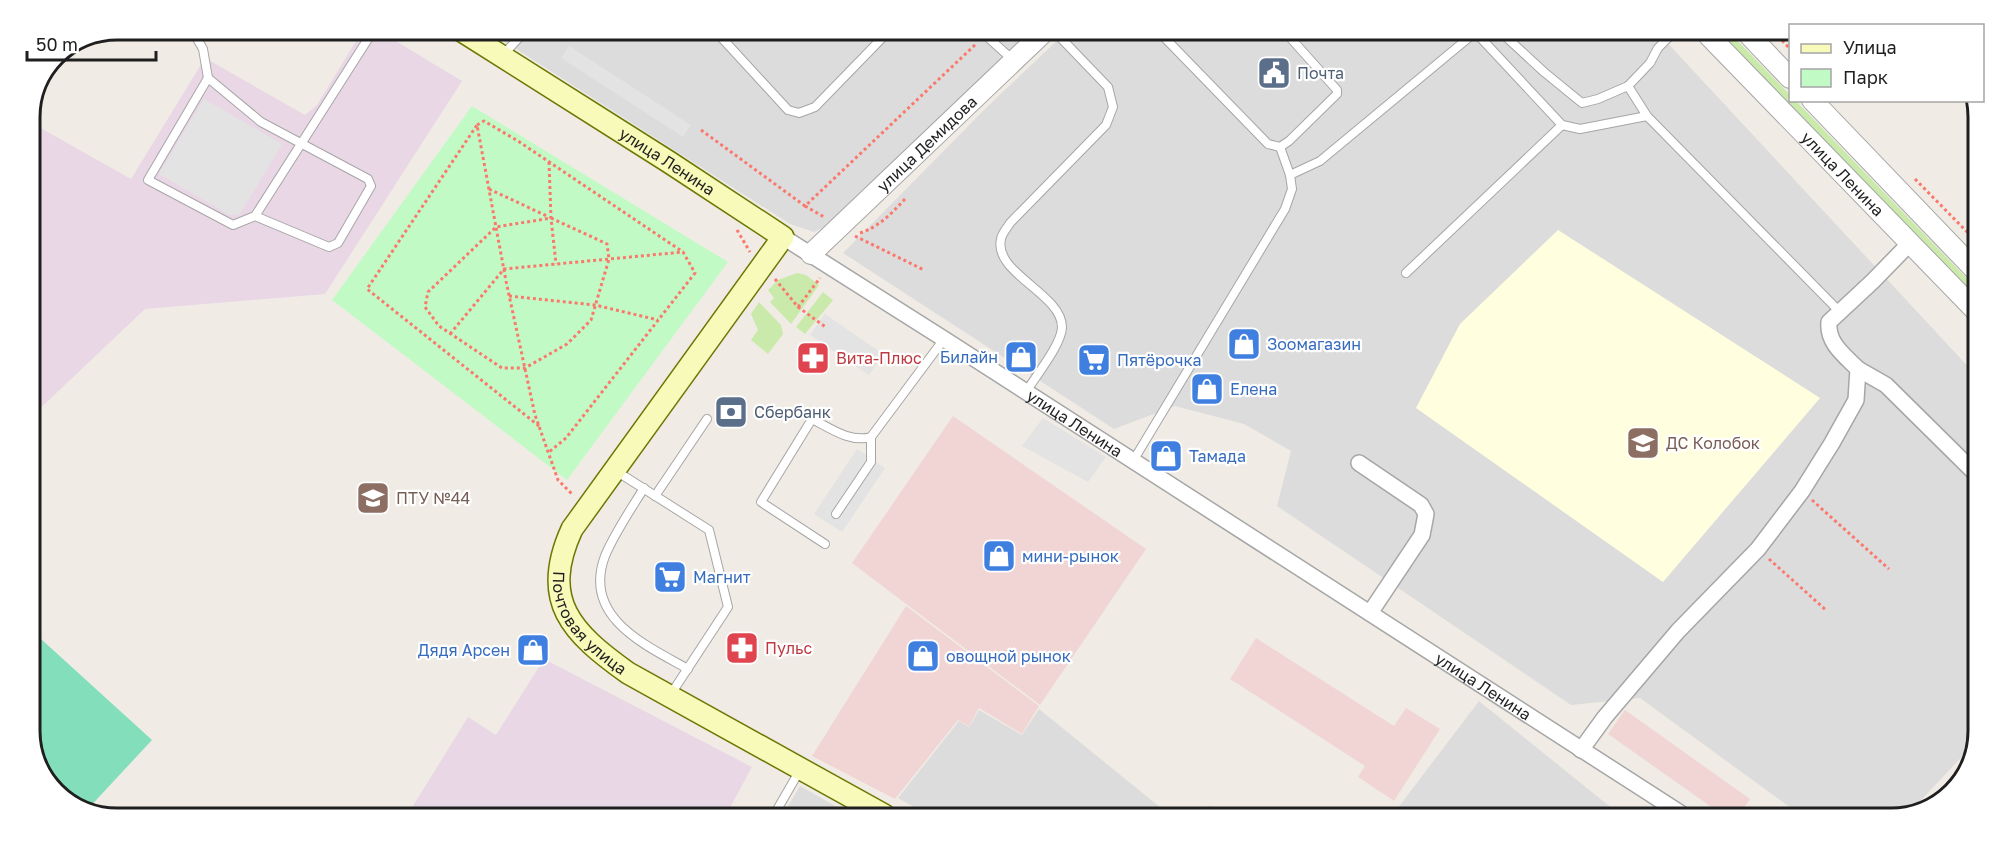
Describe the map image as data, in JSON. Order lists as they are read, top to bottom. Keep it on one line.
{"streets":{"main road":["улица Ленина","Почтовая улица"],"street":["улица Демидова"]},"crossings":[["улица Демидова","улица Ленина"],["улица Ленина","Почтовая улица"]],"places":{"public building":["Почта"],"shop":["Зоомагазин","Билайн","Елена","Тамада","мини-рынок","Дядя Арсен","овощной рынок"],"pharmacy":["Вита-Плюс","Пульс"],"supermarket":["Пятёрочка","Магнит"],"bank":["Сбербанк"],"school or university":["ДС Колобок","ПТУ №44"]},"legend":["Улица","Парк"],"scale_bar":"50 m"}
